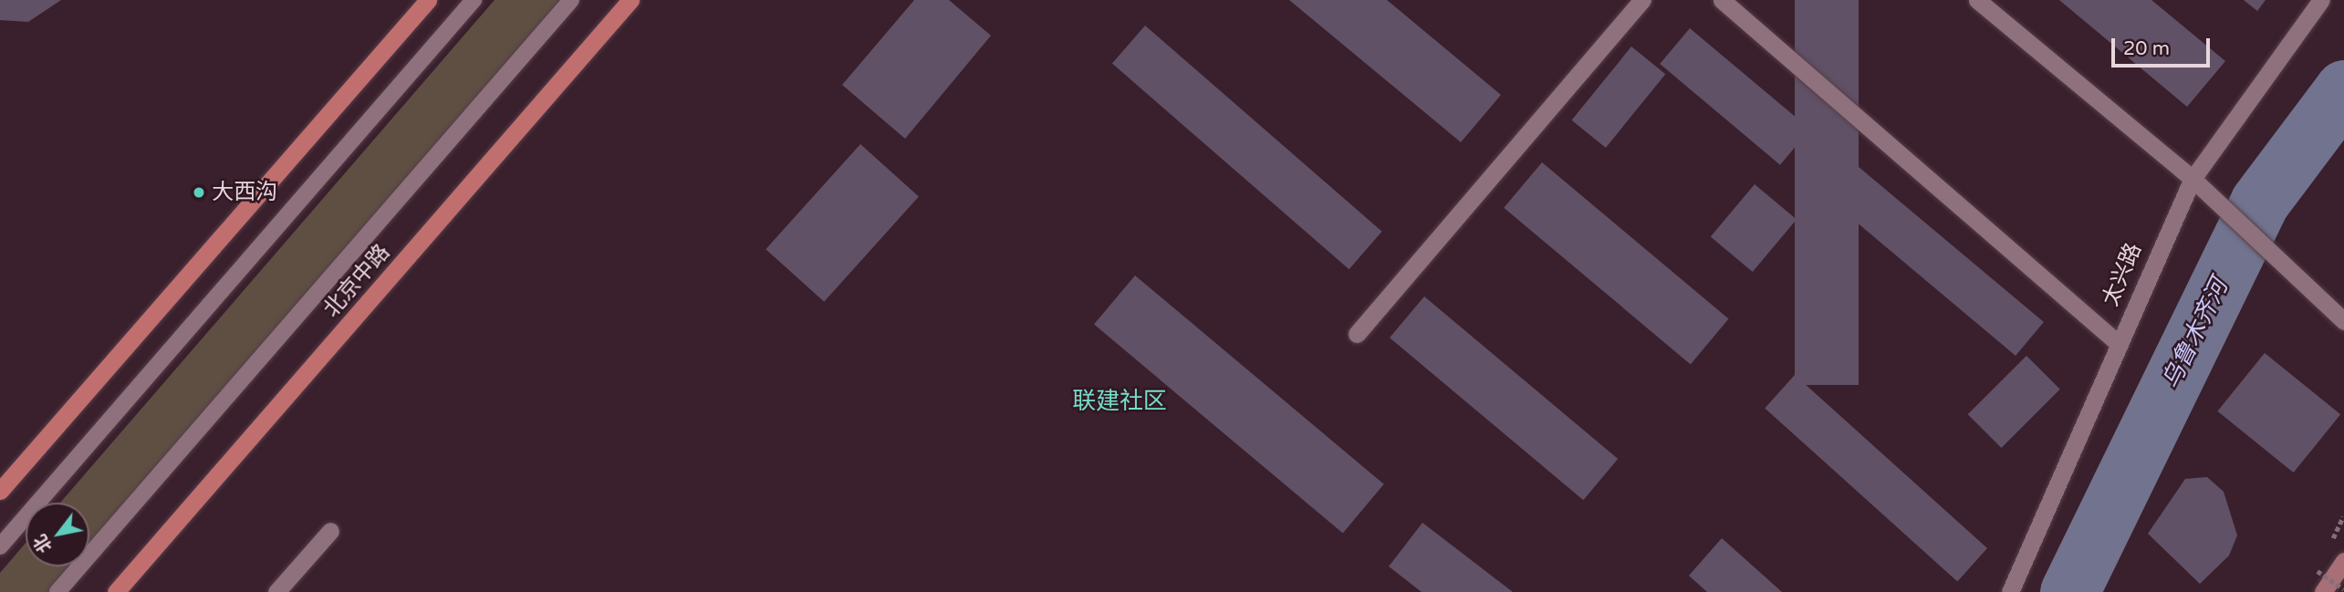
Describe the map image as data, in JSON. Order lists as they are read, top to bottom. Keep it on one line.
{"streets":{"main road":["北京中路"],"street":["太兴路"]},"districts":["联建社区"],"water":["乌鲁木齐河"],"places":["大西沟"],"scale_bar":"20 m","north":"bottom left"}
